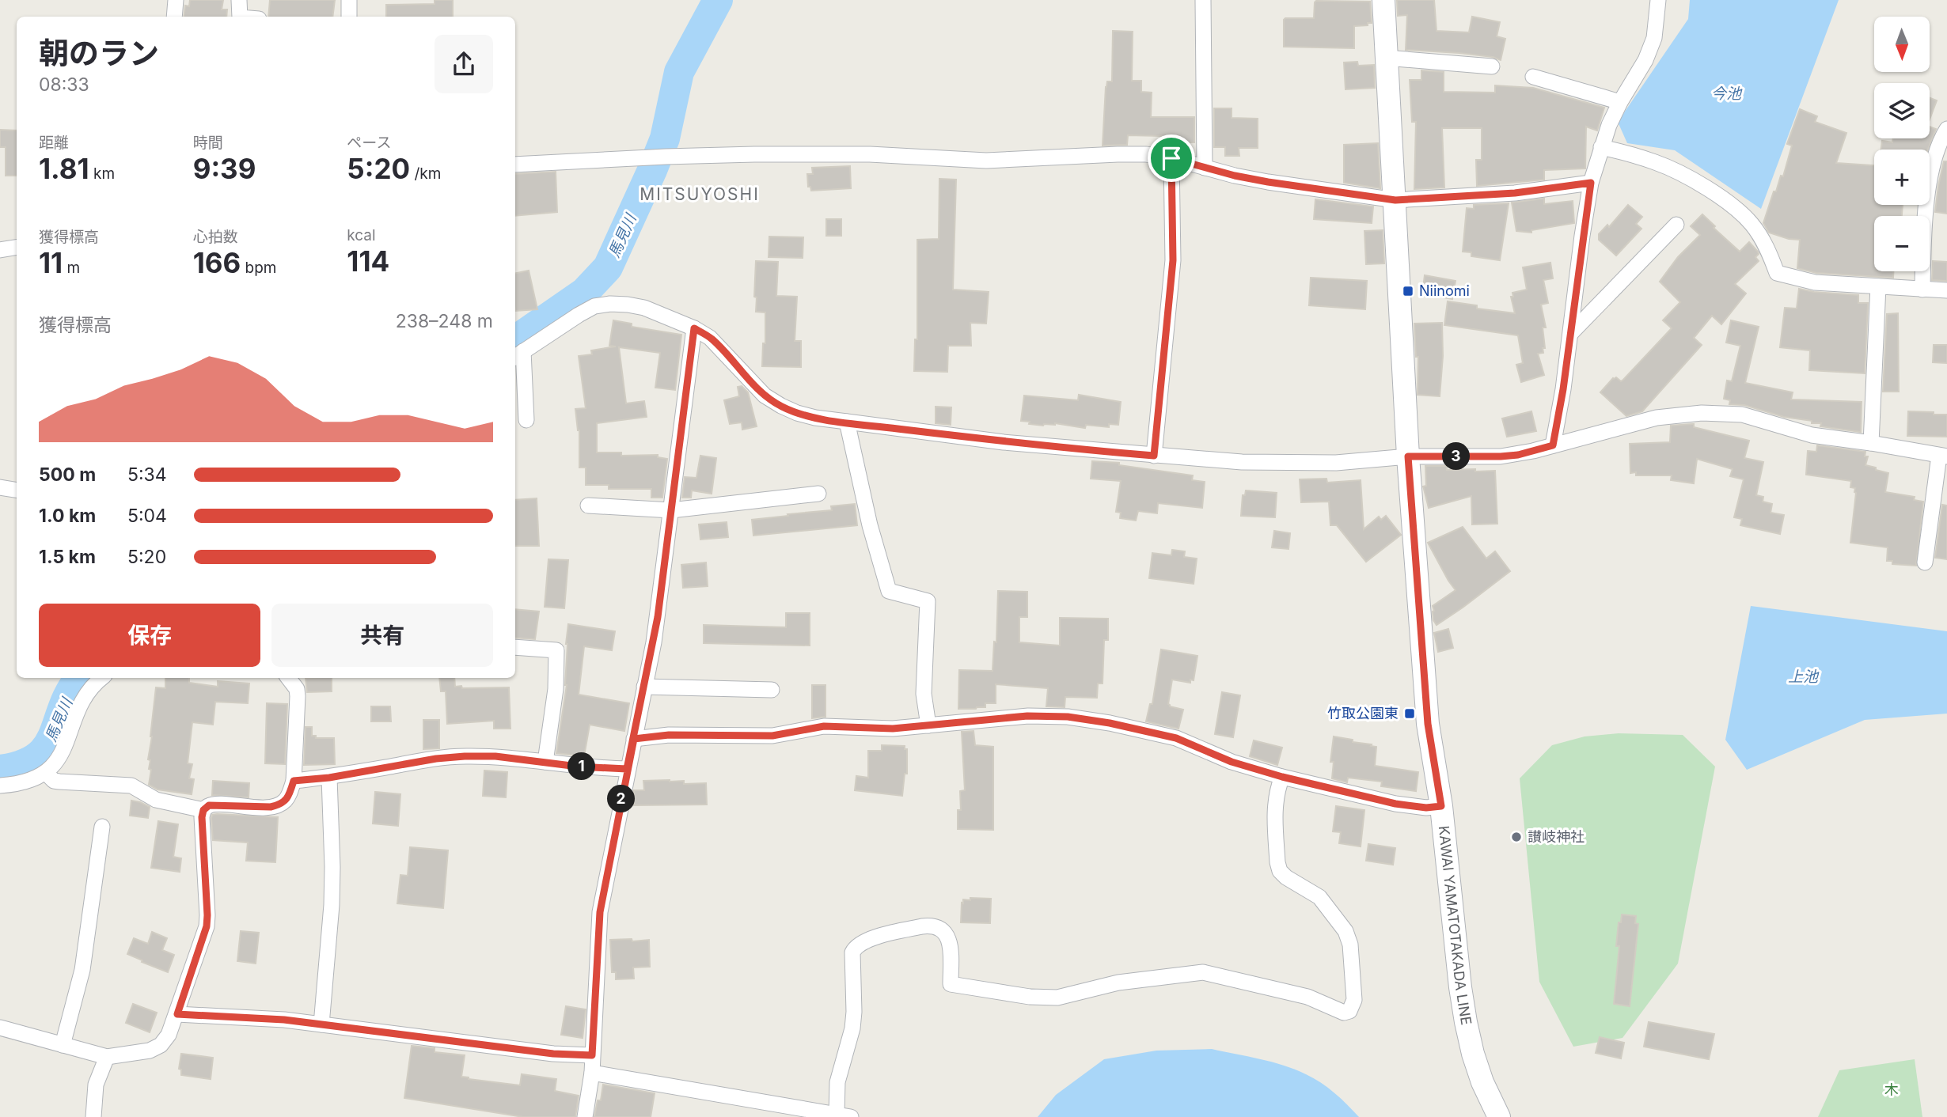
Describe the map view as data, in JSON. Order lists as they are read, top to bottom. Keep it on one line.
{"streets":{"main road":["KAWAI YAMATOTAKADA LINE"]},"districts":["MITSUYOSHI"],"water":["今池","馬見川","上池"],"parks":["木"],"places":{"transit":["Niinomi","竹取公園東"],"other":["讃岐神社"]},"north":"bottom","page":{"map_buttons":["+","−"],"heading":["朝のラン","08:33"],"stats":[["距離","1.81 km"],["時間","9:39"],["ペース","5:20 /km"],["獲得標高","11 m"],["心拍数","166 bpm"],["kcal","114"]],"chart":["獲得標高","238–248 m"],"pins":["3","1","2"],"list":[{"name":"500 m","note":"5:34"},{"name":"1.0 km","note":"5:04"},{"name":"1.5 km","note":"5:20"}],"buttons":["保存","共有"]}}
